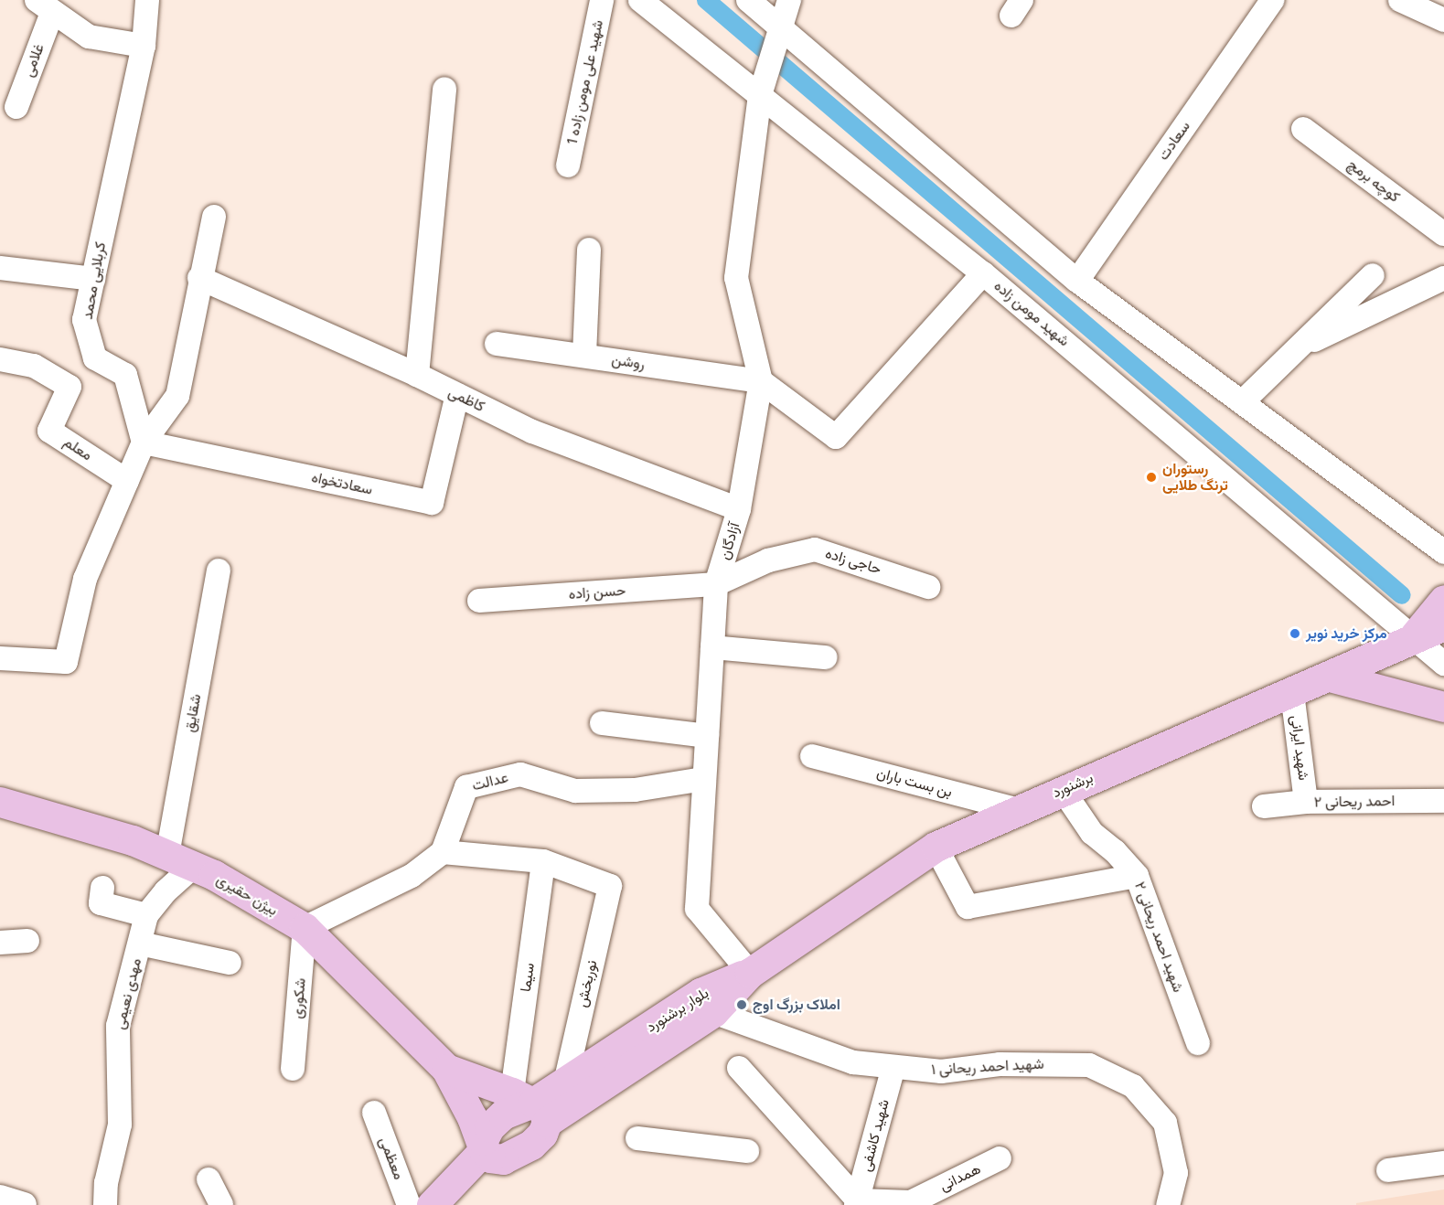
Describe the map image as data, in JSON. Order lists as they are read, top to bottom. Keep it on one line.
{"streets":{"main road":["برشنورد","بیژن حقیری","بلوار برشنورد"],"street":["غلامی","شهید علی مومن زاده 1","سعادت","کوچه برمچ","کربلایی محمد","شهید مومن زاده","روشن","کاظمی","معلم","سعادتخواه","آزادگان","حاجی زاده","حسن زاده","شقایق","شهید ایرانی","عدالت","بن بست باران","احمد ریحانی ۲","شهید احمد ریحانی ۲","سیما","نوربخش","مهدی نعیمی","شکوری","شهید احمد ریحانی ۱","شهید کاشفی","معظمی","همدانی"]},"crossings":[["کربلایی محمد","سعادتخواه"],["شهید مومن زاده","آزادگان"],["شهید مومن زاده","برشنورد"],["روشن","آزادگان"],["کاظمی","سعادتخواه"],["کاظمی","آزادگان"],["آزادگان","حاجی زاده"],["آزادگان","حسن زاده"],["آزادگان","عدالت"],["آزادگان","برشنورد"],["آزادگان","بلوار برشنورد"],["حاجی زاده","حسن زاده"],["شقایق","بیژن حقیری"],["شقایق","مهدی نعیمی"],["شهید ایرانی","برشنورد"],["شهید ایرانی","احمد ریحانی ۲"],["بن بست باران","برشنورد"],["برشنورد","شهید احمد ریحانی ۲"],["برشنورد","بلوار برشنورد"],["بیژن حقیری","مهدی نعیمی"],["بیژن حقیری","شکوری"],["سیما","نوربخش"],["سیما","بلوار برشنورد"],["نوربخش","بلوار برشنورد"],["بلوار برشنورد","شهید احمد ریحانی ۱"],["شهید احمد ریحانی ۱","شهید کاشفی"],["شهید کاشفی","همدانی"]],"places":["رستوران ترنگ طلایی","مرکز خرید نویر","املاک بزرگ اوج"]}
